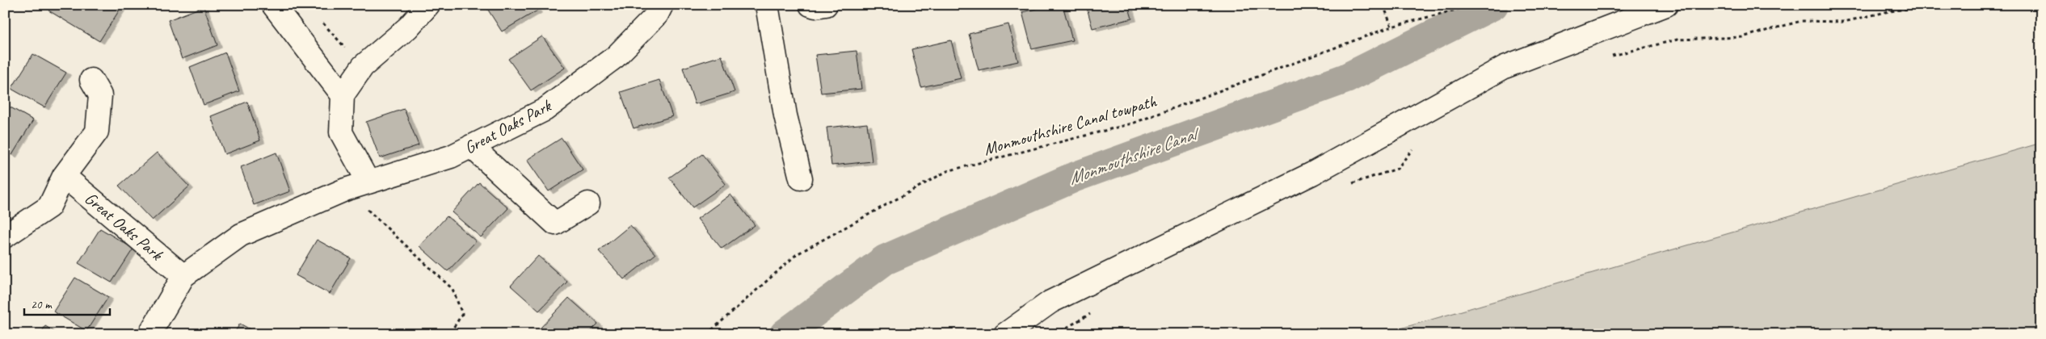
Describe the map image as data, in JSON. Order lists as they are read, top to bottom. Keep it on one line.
{"streets":{"street":["Great Oaks Park"],"path":["Monmouthshire Canal towpath"]},"water":["Monmouthshire Canal"],"scale_bar":"20 m"}
